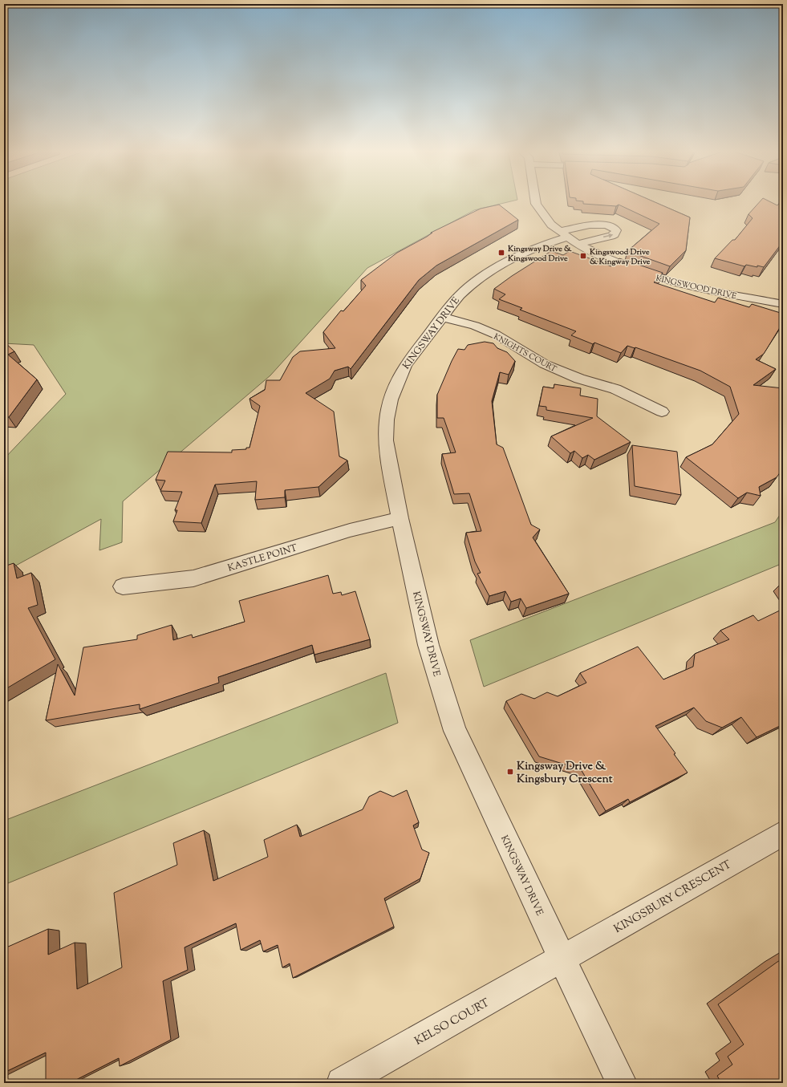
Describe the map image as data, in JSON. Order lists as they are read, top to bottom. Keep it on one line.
{"streets":{"street":["KINGSWOOD DRIVE","KINGSWAY DRIVE","KNIGHTS COURT","KASTLE POINT","KINGSBURY CRESCENT","KELSO COURT"]},"crossings":[["KINGSWOOD DRIVE","KINGSWAY DRIVE"],["KINGSWAY DRIVE","KNIGHTS COURT"],["KINGSWAY DRIVE","KASTLE POINT"],["KINGSWAY DRIVE","KINGSBURY CRESCENT"],["KINGSWAY DRIVE","KELSO COURT"],["KINGSBURY CRESCENT","KELSO COURT"]],"places":{"transit":["Kingsway Drive & Kingswood Drive","Kingswood Drive & Kingway Drive","Kingsway Drive & Kingsbury Crescent"]}}
